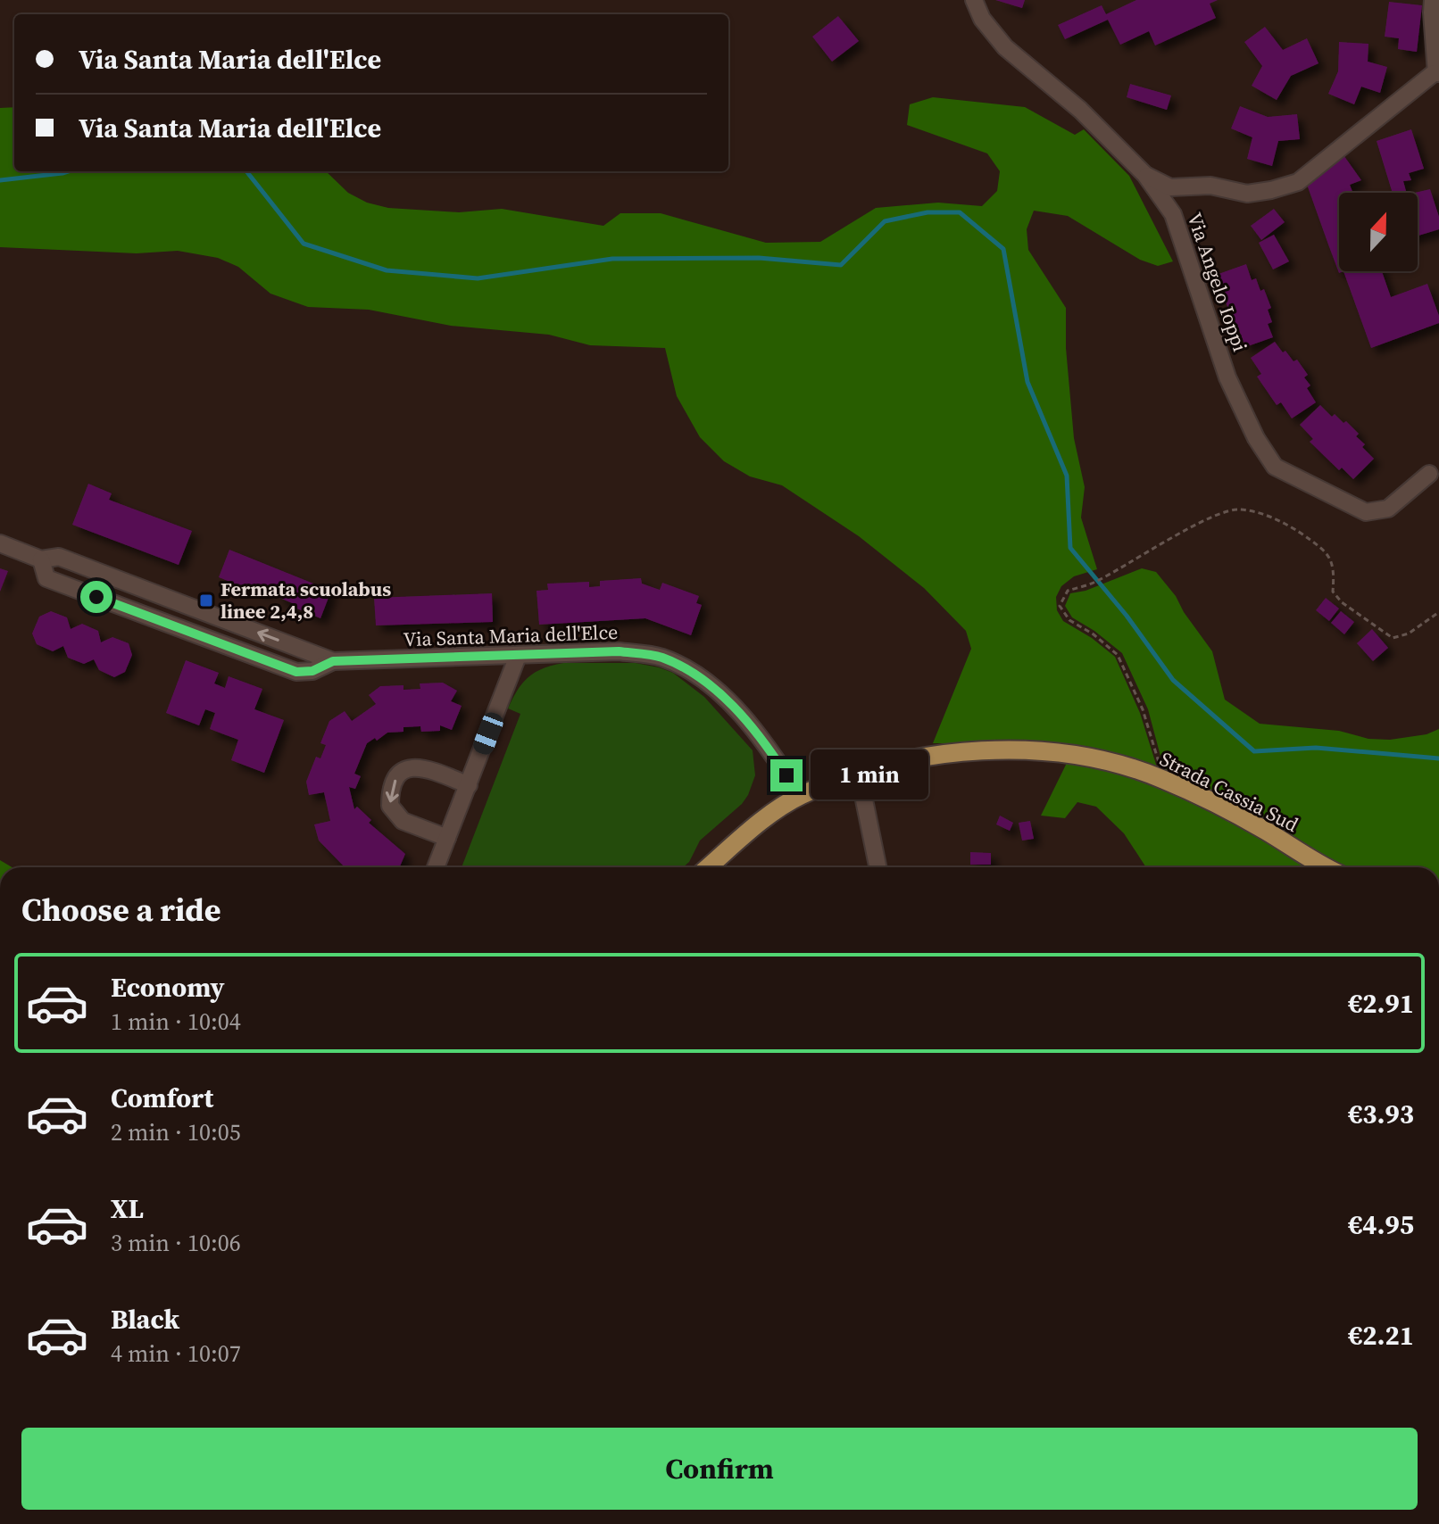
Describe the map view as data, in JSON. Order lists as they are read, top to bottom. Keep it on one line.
{"streets":{"main road":["Strada Cassia Sud"],"street":["Via Angelo Ioppi","Via Santa Maria dell'Elce"]},"crossings":[["Via Santa Maria dell'Elce","Strada Cassia Sud"]],"places":{"transit":["Fermata scuolabus linee 2,4,8"]},"north":"top","page":{"banner":["Via Santa Maria dell'Elce","Via Santa Maria dell'Elce"],"bubble":"1 min","heading":"Choose a ride","list":[{"name":"Economy","note":"1 min · 10:04","value":"€2.91"},{"name":"Comfort","note":"2 min · 10:05","value":"€3.93"},{"name":"XL","note":"3 min · 10:06","value":"€4.95"},{"name":"Black","note":"4 min · 10:07","value":"€2.21"}],"buttons":"Confirm"}}
